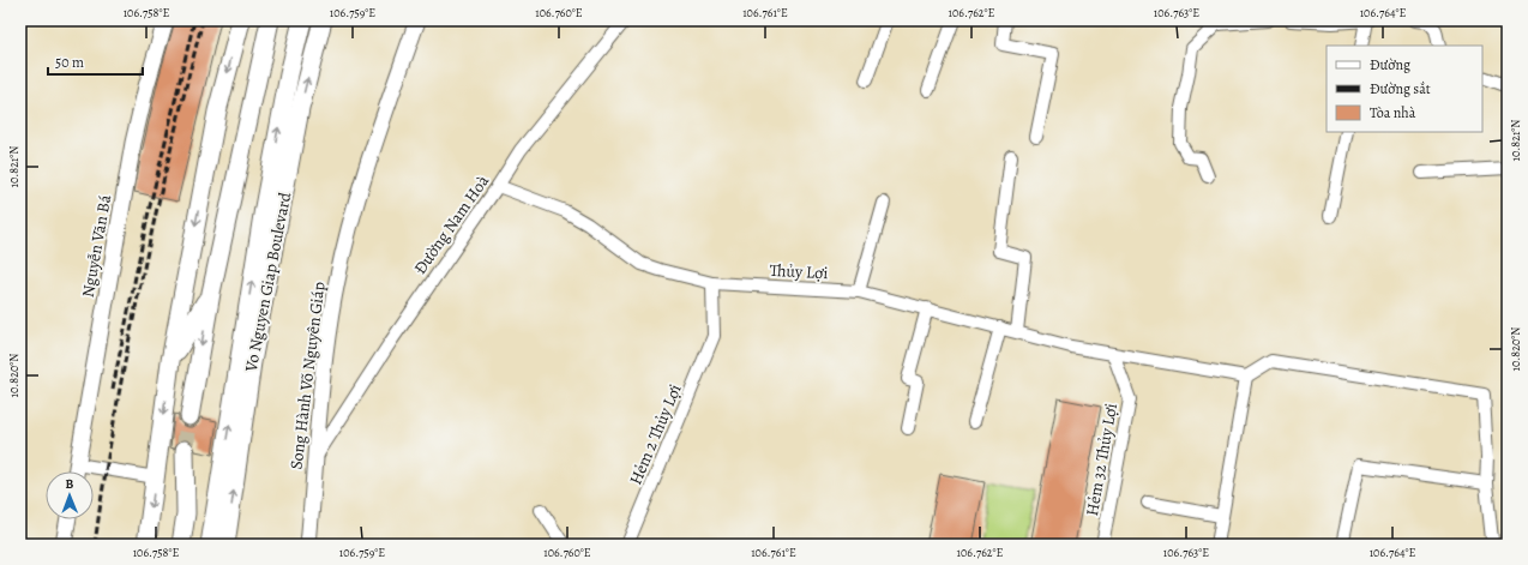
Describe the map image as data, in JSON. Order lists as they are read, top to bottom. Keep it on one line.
{"streets":{"highway":["Vo Nguyen Giap Boulevard"],"main road":["Nguyễn Văn Bá","Song Hành Võ Nguyên Giáp"],"street":["Đường Nam Hoà","Thủy Lợi","Hẻm 2 Thủy Lợi","Hẻm 32 Thủy Lợi"]},"crossings":[["Đường Nam Hoà","Thủy Lợi"],["Đường Nam Hoà","Song Hành Võ Nguyên Giáp"],["Thủy Lợi","Hẻm 2 Thủy Lợi"],["Thủy Lợi","Hẻm 32 Thủy Lợi"]],"legend":["Đường","Đường sắt","Tòa nhà"],"scale_bar":"50 m","north":"top","coordinates":["106.758°E","106.759°E","106.760°E","106.761°E","106.762°E","106.763°E","106.764°E","10.821°N","10.820°N"]}
